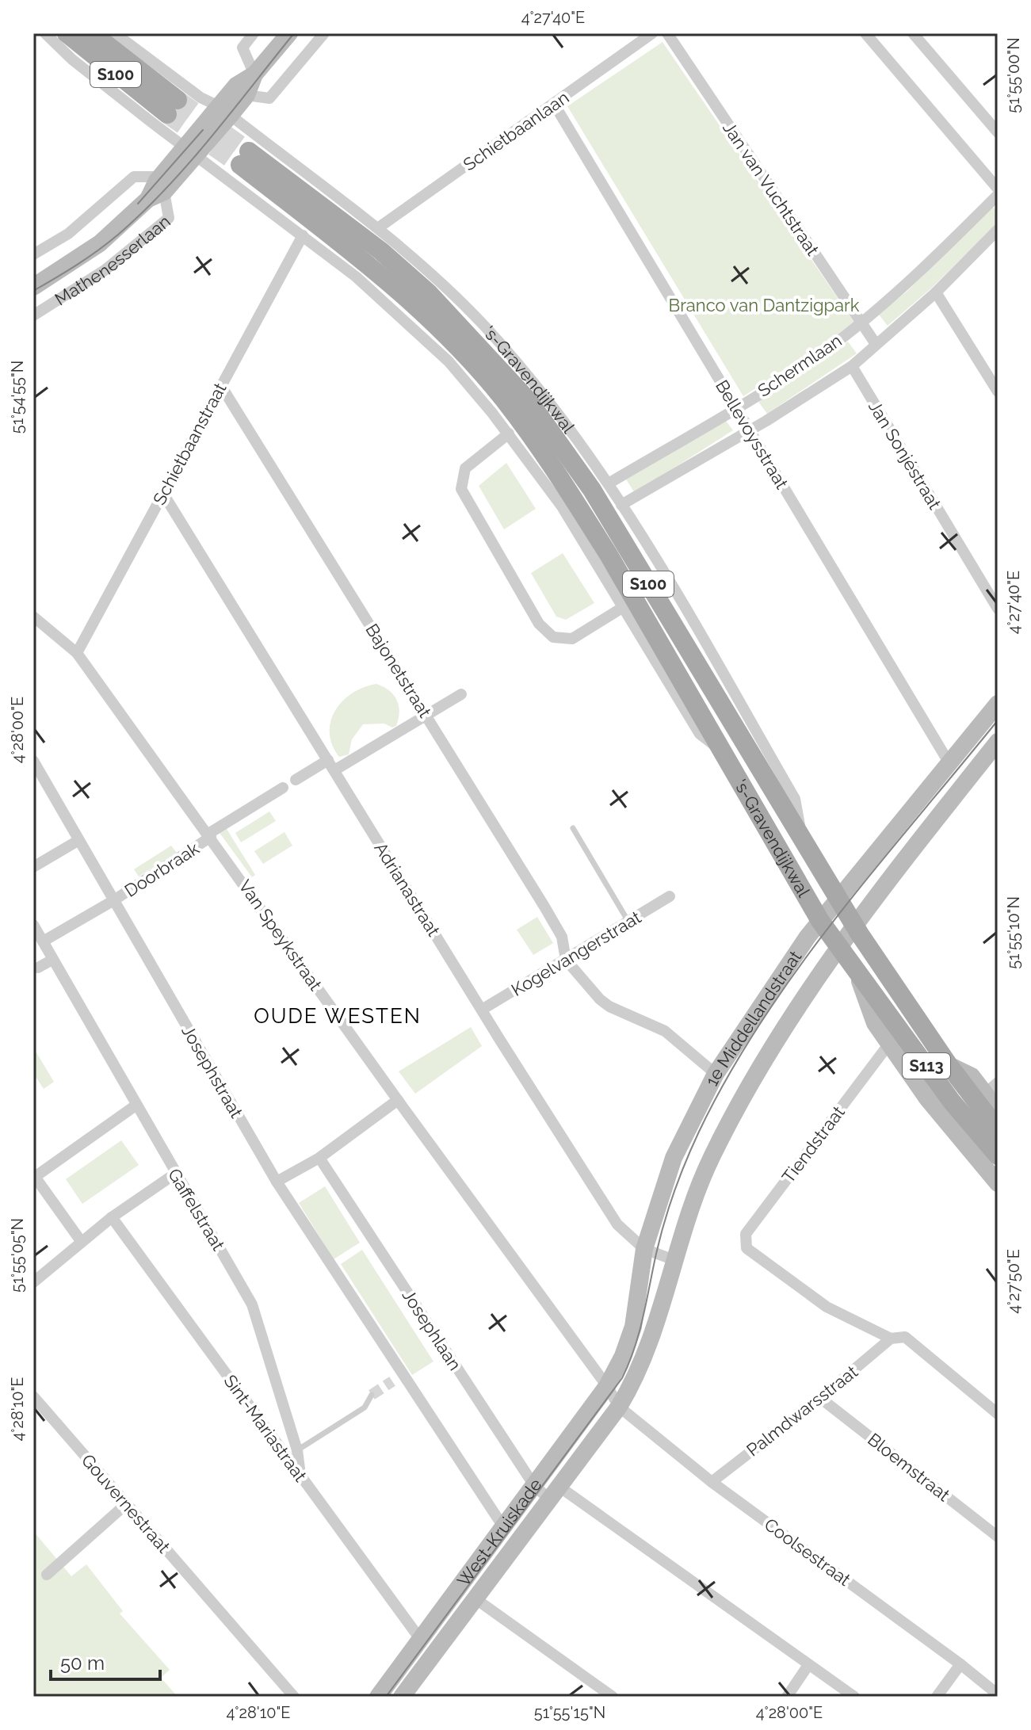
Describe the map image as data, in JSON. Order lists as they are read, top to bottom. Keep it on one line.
{"streets":{"main road":["S100","'s-Gravendijkwal","S113"],"street":["Schietbaanlaan","Jan van Vuchtstraat","Mathenesserlaan","Schermlaan","Bellevoysstraat","Schietbaanstraat","Jan Sonjéstraat","Bajonetstraat","Doorbraak","Adrianastraat","Van Speykstraat","Kogelvangerstraat","1e Middellandstraat","Josephstraat","Tiendstraat","Gaffelstraat","Josephlaan","Palmdwarsstraat","Sint-Mariastraat","Bloemstraat","Gouvernestraat","West-Kruiskade","Coolsestraat"]},"crossings":[["S100","'s-Gravendijkwal"],["S100","1e Middellandstraat"],["S100","S113"],["S100","Tiendstraat"],["Schietbaanlaan","'s-Gravendijkwal"],["Schietbaanlaan","Bellevoysstraat"],["Jan van Vuchtstraat","Schermlaan"],["Mathenesserlaan","'s-Gravendijkwal"],["Schermlaan","'s-Gravendijkwal"],["Schermlaan","Bellevoysstraat"],["Schermlaan","Jan Sonjéstraat"],["'s-Gravendijkwal","Schietbaanstraat"],["'s-Gravendijkwal","1e Middellandstraat"],["Bellevoysstraat","1e Middellandstraat"],["Schietbaanstraat","Bajonetstraat"],["Schietbaanstraat","Adrianastraat"],["Schietbaanstraat","Van Speykstraat"],["Bajonetstraat","Kogelvangerstraat"],["Doorbraak","Van Speykstraat"],["Doorbraak","Josephstraat"],["Doorbraak","Gaffelstraat"],["Adrianastraat","Kogelvangerstraat"],["Adrianastraat","1e Middellandstraat"],["Adrianastraat","West-Kruiskade"],["Van Speykstraat","1e Middellandstraat"],["Van Speykstraat","West-Kruiskade"],["1e Middellandstraat","West-Kruiskade"],["Josephstraat","West-Kruiskade"],["Tiendstraat","Palmdwarsstraat"],["Gaffelstraat","Sint-Mariastraat"],["Josephlaan","West-Kruiskade"],["Palmdwarsstraat","Bloemstraat"],["Palmdwarsstraat","Coolsestraat"],["Sint-Mariastraat","West-Kruiskade"],["West-Kruiskade","Coolsestraat"]],"districts":["OUDE WESTEN"],"parks":["Branco van Dantzigpark"],"scale_bar":"50 m","coordinates":["4°27'40\"E","51°55'00\"N","51°54'55\"N","4°28'00\"E","51°55'10\"N","51°55'05\"N","4°27'50\"E","4°28'10\"E","51°55'15\"N"]}
